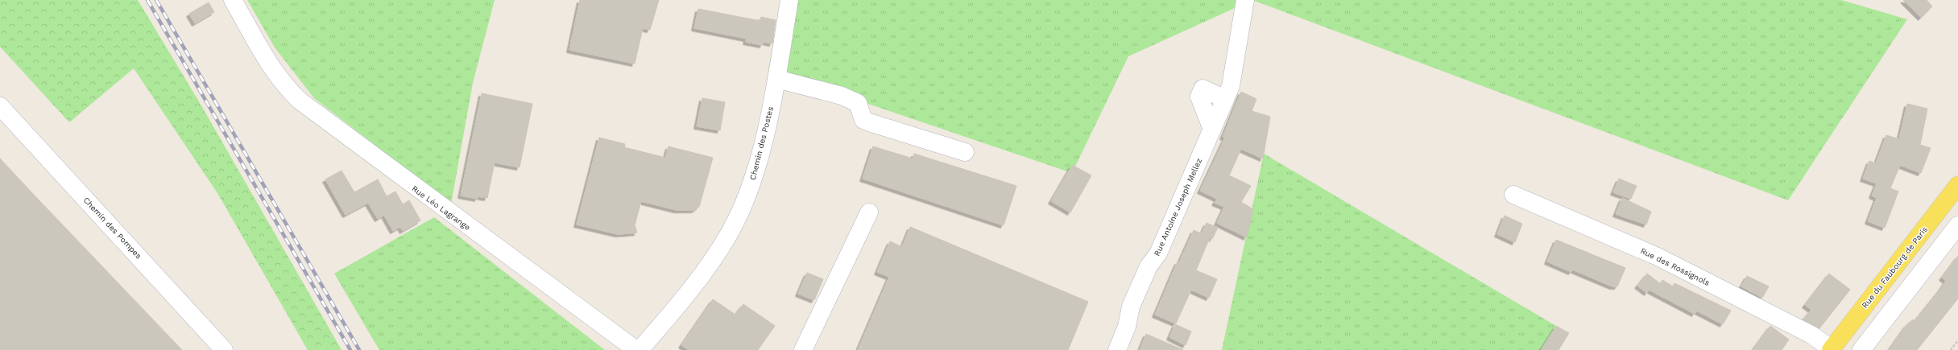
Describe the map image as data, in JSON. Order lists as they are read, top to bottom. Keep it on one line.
{"streets":{"main road":["Rue du Faubourg de Paris"],"street":["Chemin des Postes","Rue Antoine Joseph Mellez","Rue Léo Lagrange","Chemin des Pompes","Rue des Rossignols"]},"crossings":[["Chemin des Postes","Rue Léo Lagrange"],["Rue des Rossignols","Rue du Faubourg de Paris"]]}
